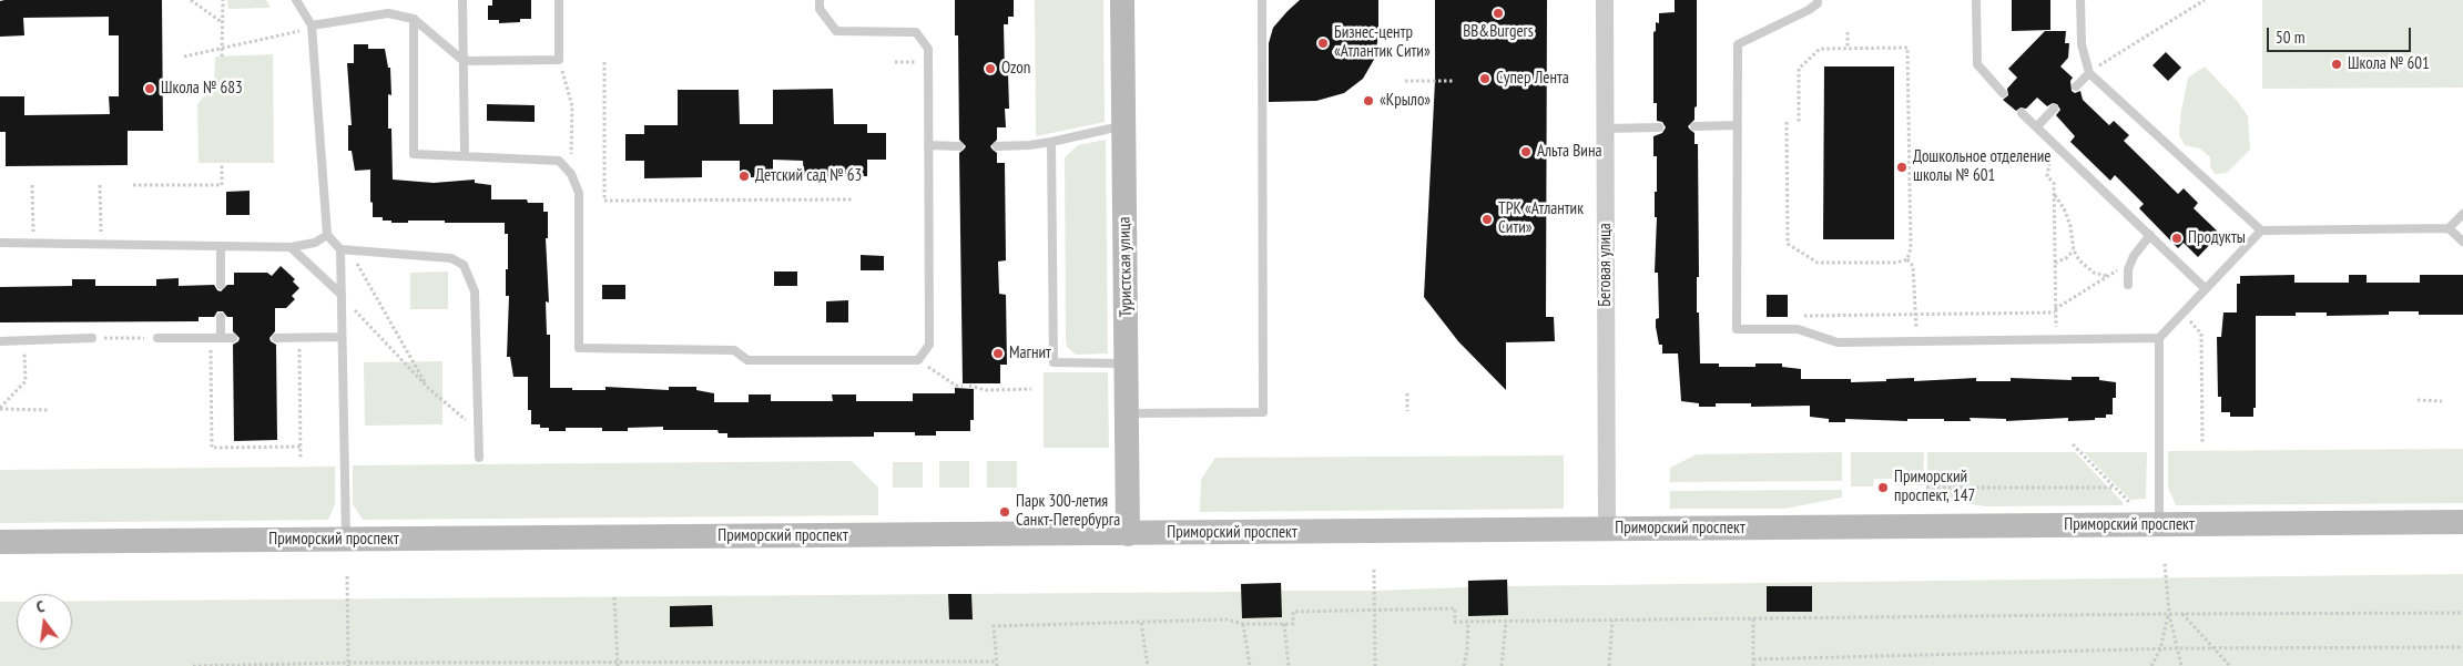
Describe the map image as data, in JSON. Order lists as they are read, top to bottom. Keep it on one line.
{"streets":{"street":["Беговая улица","Туристская улица","Приморский проспект"]},"crossings":[["Беговая улица","Приморский проспект"],["Туристская улица","Приморский проспект"]],"places":["BB&Burgers","Бизнес-центр «Атлантик Сити»","Школа № 601","Ozon","Супер Лента","Школа № 683","«Крыло»","Альта Вина","Дошкольное отделение школы № 601","Детский сад № 63","ТРК «Атлантик Сити»","Продукты","Магнит","Приморский проспект, 147","Парк 300-летия Санкт-Петербурга"],"scale_bar":"50 m","north":"top"}
